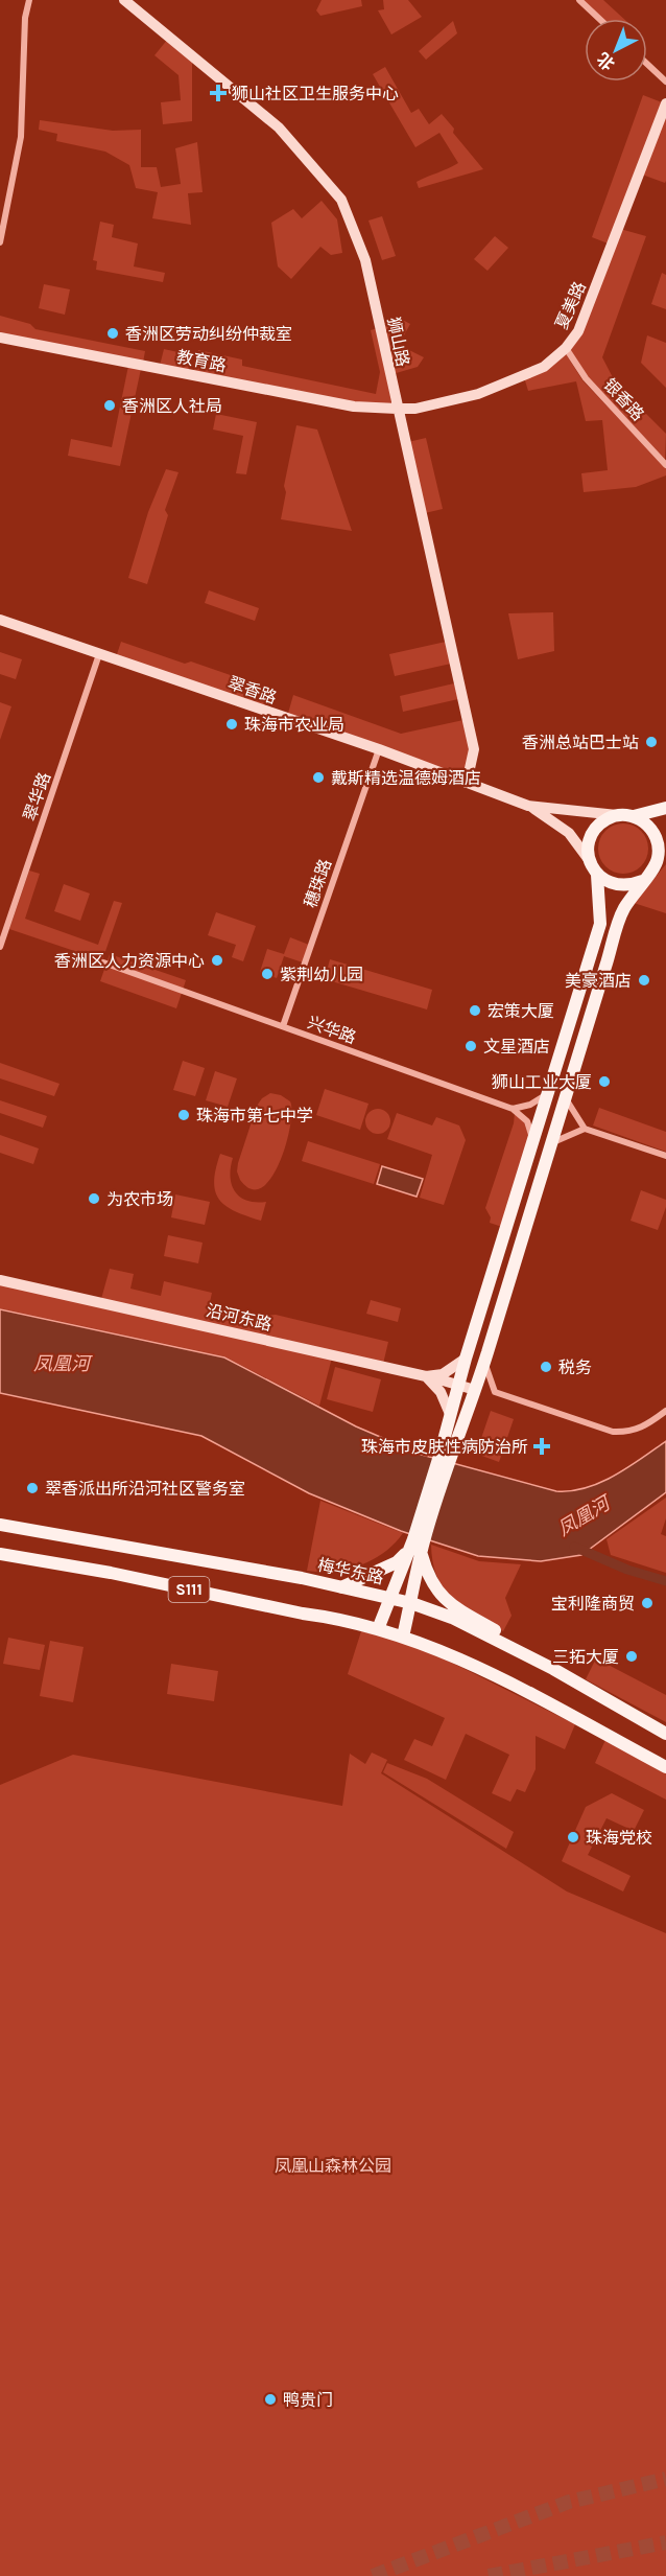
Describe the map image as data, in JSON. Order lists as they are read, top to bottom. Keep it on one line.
{"streets":{"main road":["梅华东路","S111"],"street":["夏美路","狮山路","教育路","银香路","翠香路","翠华路","穗珠路","兴华路","沿河东路"]},"crossings":[["夏美路","狮山路"],["夏美路","教育路"],["夏美路","银香路"],["狮山路","教育路"],["狮山路","翠香路"],["翠香路","翠华路"],["翠香路","穗珠路"],["穗珠路","兴华路"]],"water":["凤凰河"],"parks":["凤凰山森林公园"],"places":{"health":["狮山社区卫生服务中心","珠海市皮肤性病防治所"],"other":["香洲区劳动纠纷仲裁室","香洲区人社局","珠海市农业局","香洲总站巴士站","戴斯精选温德姆酒店","香洲区人力资源中心","紫荆幼儿园","美豪酒店","宏策大厦","文星酒店","狮山工业大厦","珠海市第七中学","为农市场","税务","翠香派出所沿河社区警务室","宝利隆商贸","三拓大厦","珠海党校","鸭贵门"]},"north":"bottom left"}
